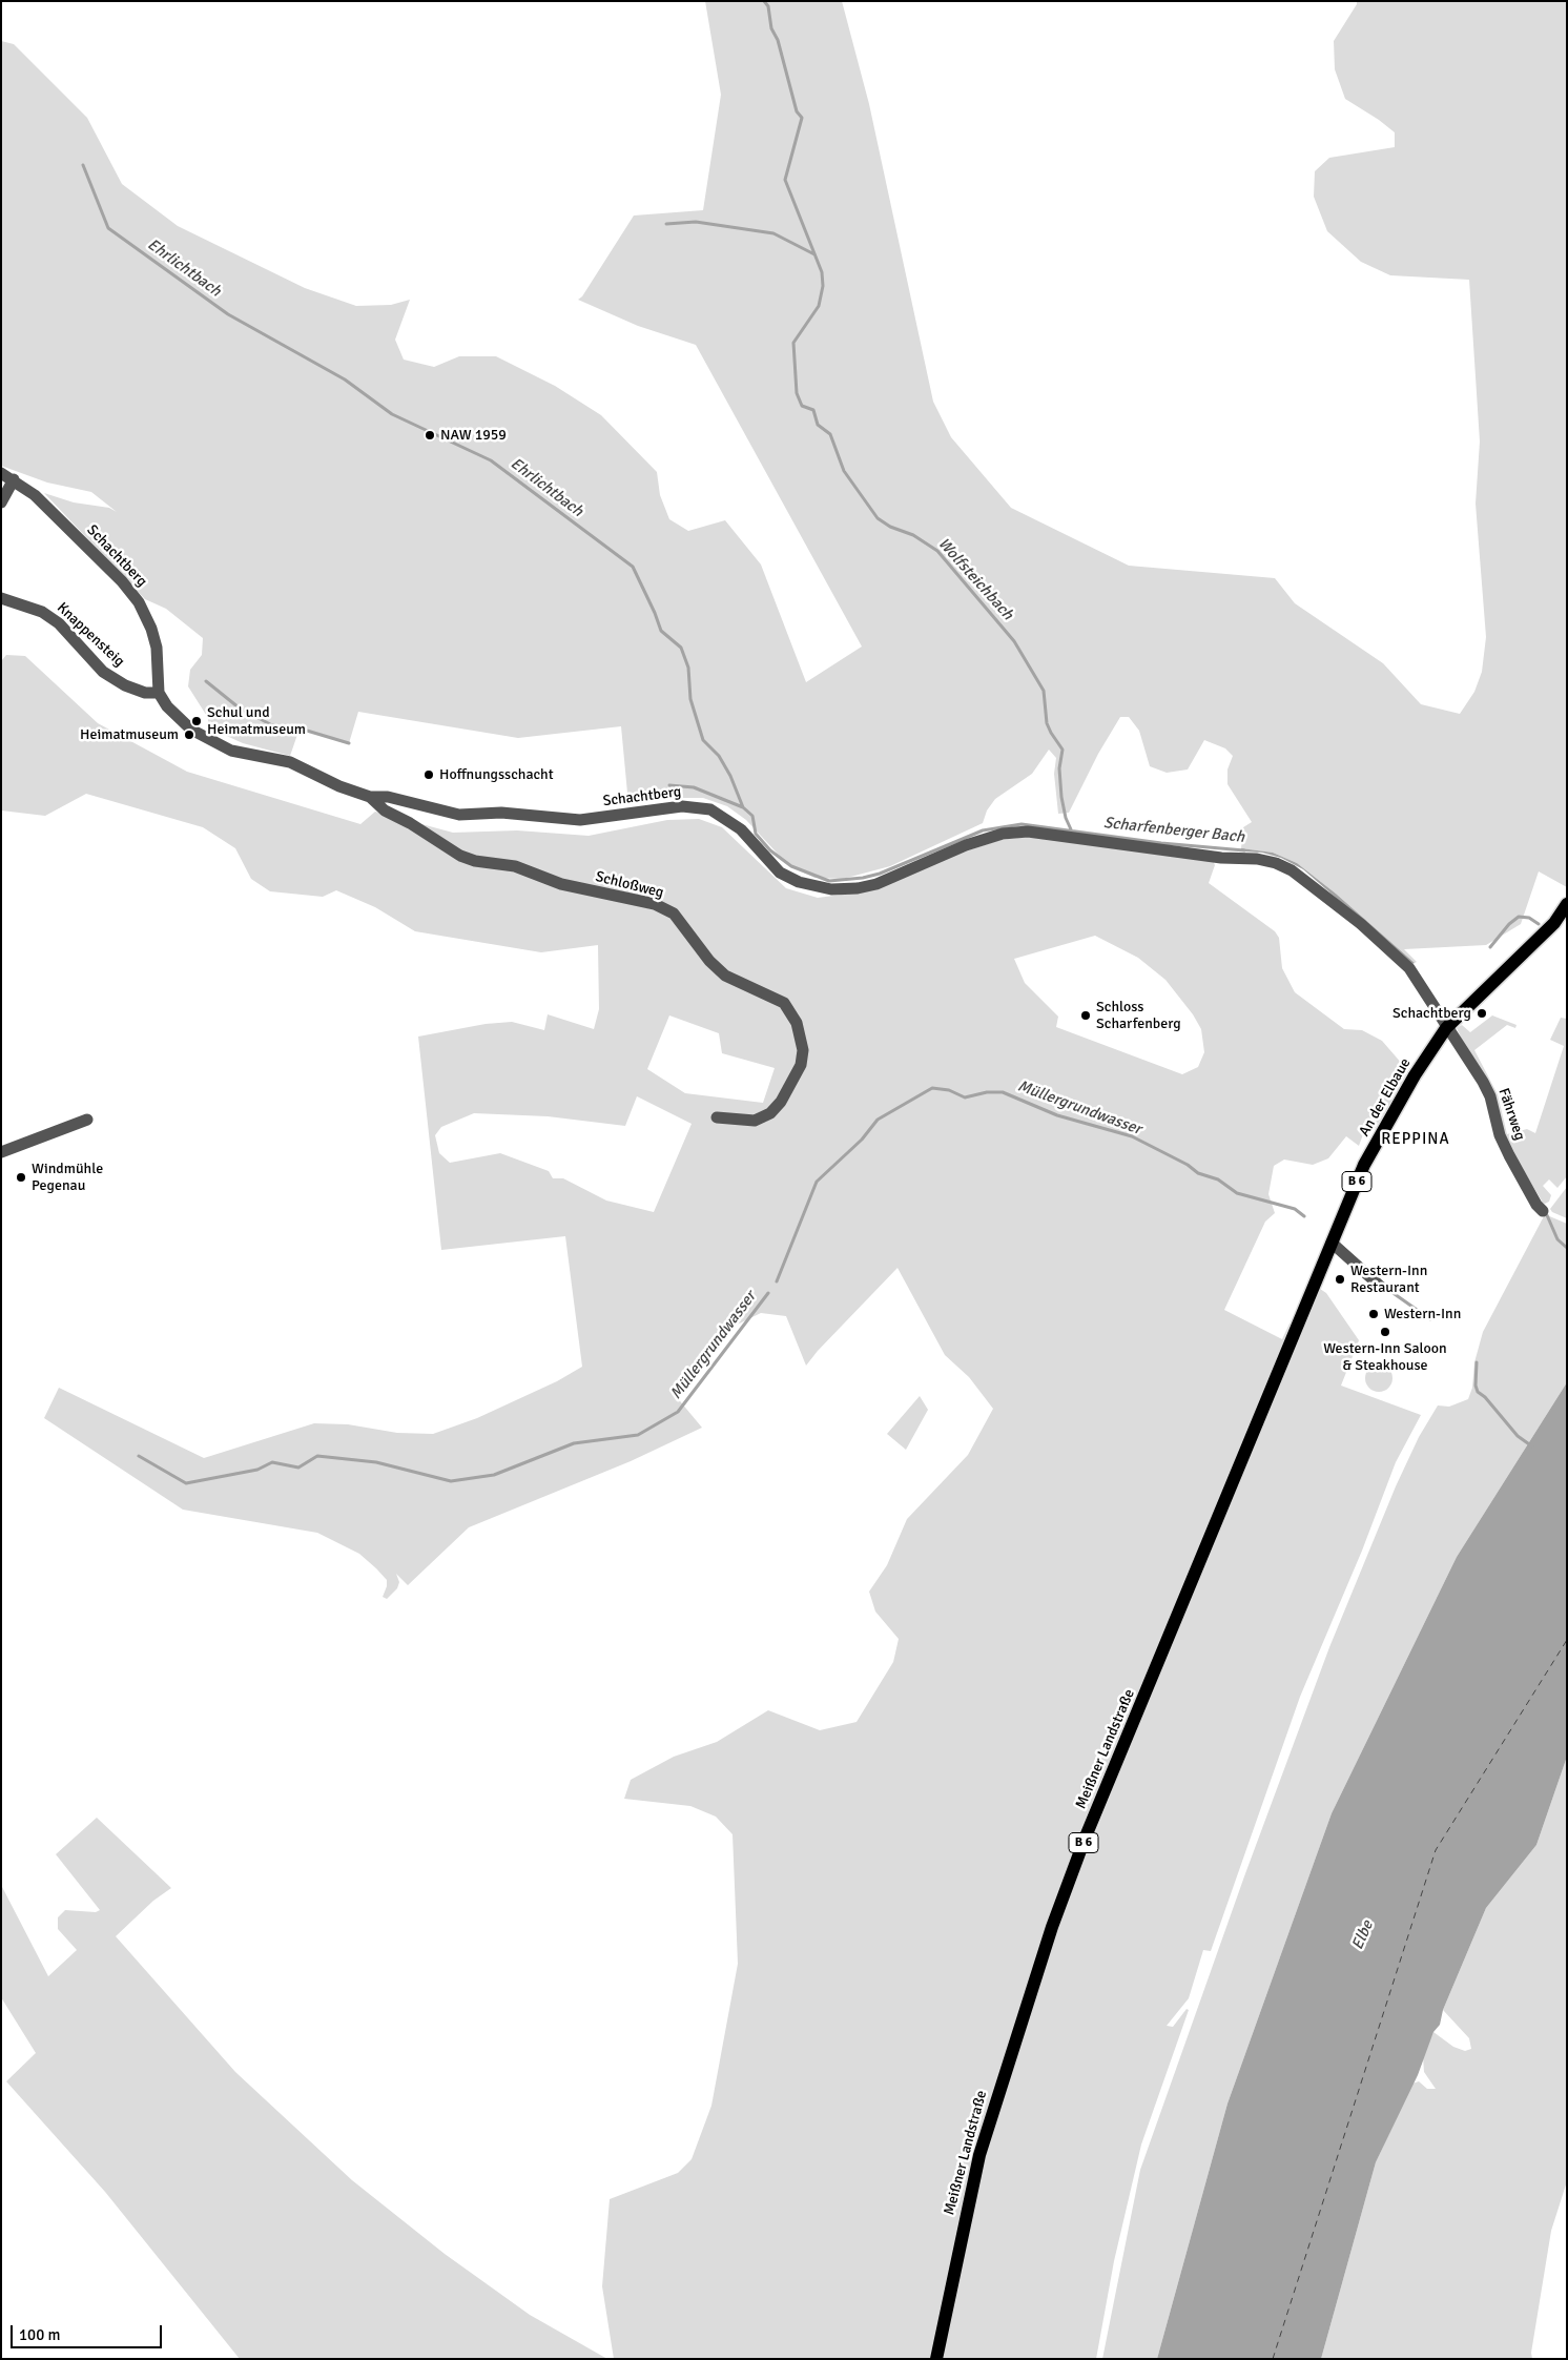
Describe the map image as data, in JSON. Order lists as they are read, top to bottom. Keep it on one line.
{"streets":{"main road":["An der Elbaue","B 6","Meißner Landstraße"],"street":["Schachtberg","Knappensteig","Schloßweg","Fährweg"]},"crossings":[["Schachtberg","Knappensteig"],["Schachtberg","Schloßweg"],["Schachtberg","An der Elbaue"],["Schachtberg","Fährweg"],["An der Elbaue","Fährweg"],["An der Elbaue","Meißner Landstraße"]],"districts":["REPPINA"],"water":["Ehrlichtbach","Wolfsteichbach","Scharfenberger Bach","Müllergrundwasser","Elbe"],"places":["NAW 1959","Schul und Heimatmuseum","Heimatmuseum","Hoffnungsschacht","Schachtberg","Schloss Scharfenberg","Windmühle Pegenau","Western-Inn Restaurant","Western-Inn","Western-Inn Saloon & Steakhouse"],"scale_bar":"100 m"}
